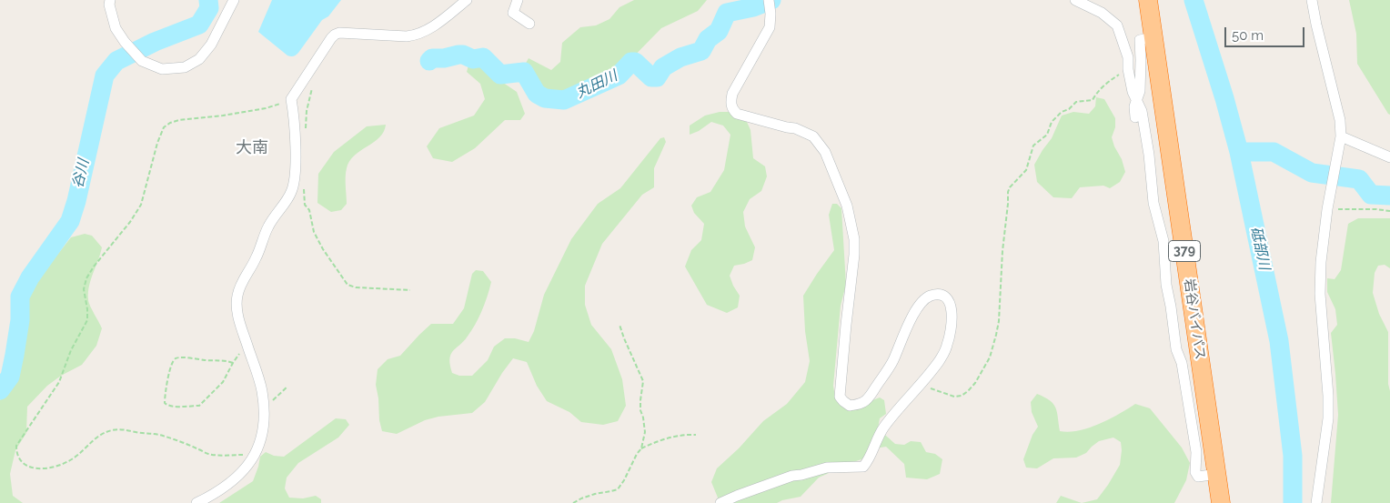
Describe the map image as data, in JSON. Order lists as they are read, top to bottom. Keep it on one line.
{"streets":{"highway":["379","岩谷バイパス"]},"districts":["大南"],"water":["丸田川","谷川","砥部川"],"scale_bar":"50 m"}
